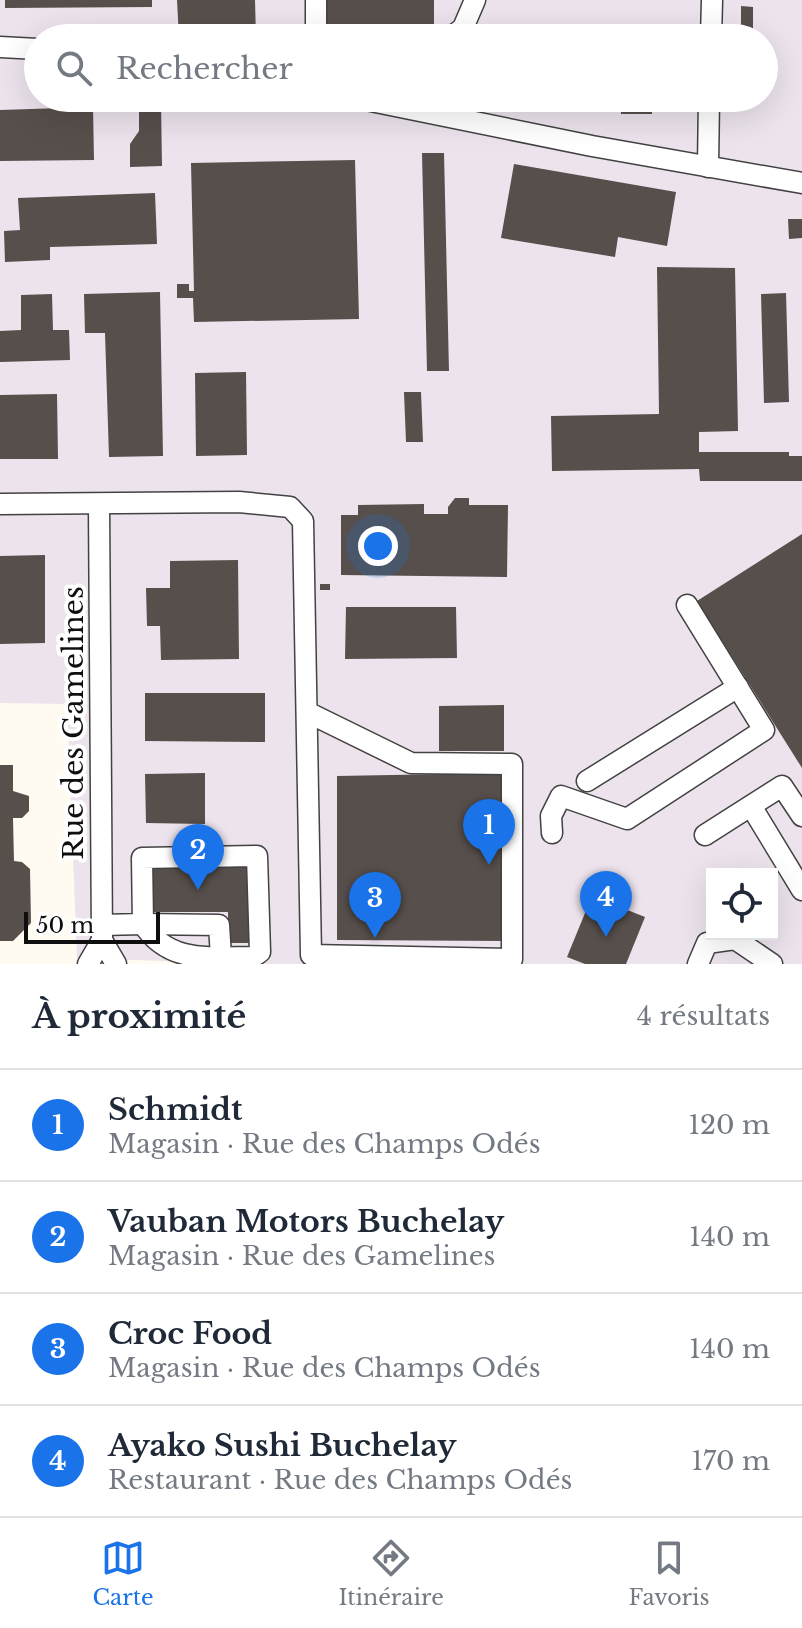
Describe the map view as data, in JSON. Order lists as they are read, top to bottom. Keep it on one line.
{"streets":{"street":["Rue des Gamelines"]},"scale_bar":"50 m","page":{"search":"Rechercher","pins":["1","2","4","3"],"scale":"50 m","heading":["À proximité","4 résultats"],"list":[{"mark":"1","name":"Schmidt","note":"Magasin · Rue des Champs Odés","value":"120 m"},{"mark":"2","name":"Vauban Motors Buchelay","note":"Magasin · Rue des Gamelines","value":"140 m"},{"mark":"3","name":"Croc Food","note":"Magasin · Rue des Champs Odés","value":"140 m"},{"mark":"4","name":"Ayako Sushi Buchelay","note":"Restaurant · Rue des Champs Odés","value":"170 m"}],"nav":["Carte","Itinéraire","Favoris"]}}
